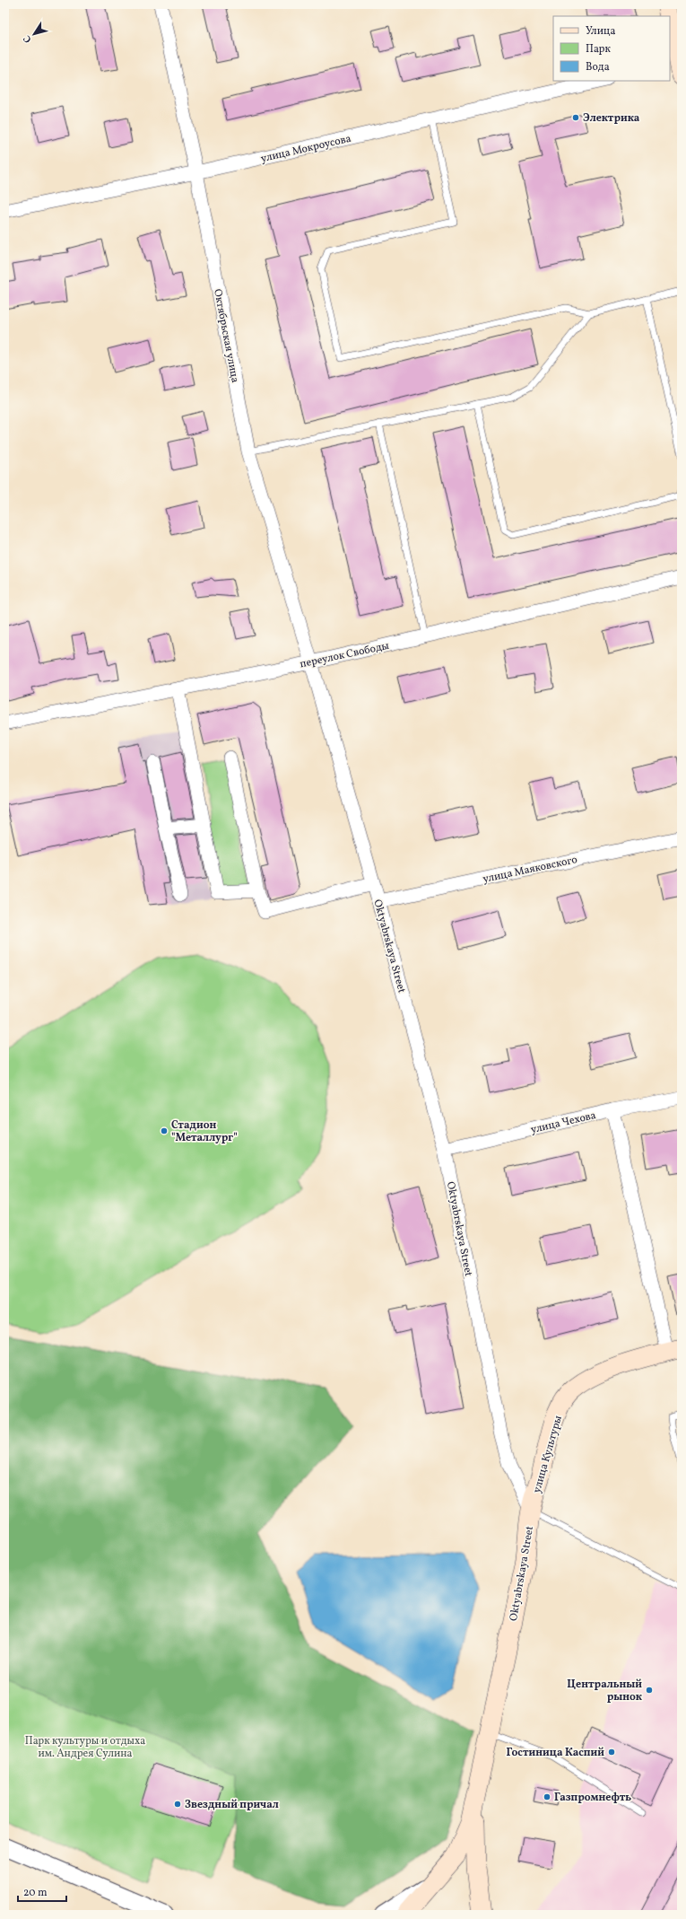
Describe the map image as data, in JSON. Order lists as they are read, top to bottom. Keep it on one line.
{"streets":{"main road":["Oktyabrskaya Street","улица Культуры"],"street":["улица Мокроусова","Октябрьская улица","переулок Свободы","улица Маяковского","улица Чехова"]},"crossings":[["улица Мокроусова","Октябрьская улица"],["Октябрьская улица","переулок Свободы"],["Октябрьская улица","Oktyabrskaya Street"],["переулок Свободы","Oktyabrskaya Street"],["улица Маяковского","Oktyabrskaya Street"],["Oktyabrskaya Street","улица Чехова"],["Oktyabrskaya Street","улица Культуры"]],"parks":["Парк культуры и отдыха им. Андрея Сулина"],"places":["Электрика","Стадион \"Металлург\"","Центральный рынок","Гостиница Каспий","Газпромнефть","Звездный причал"],"legend":["Улица","Парк","Вода"],"scale_bar":"20 m","north":"bottom left"}
